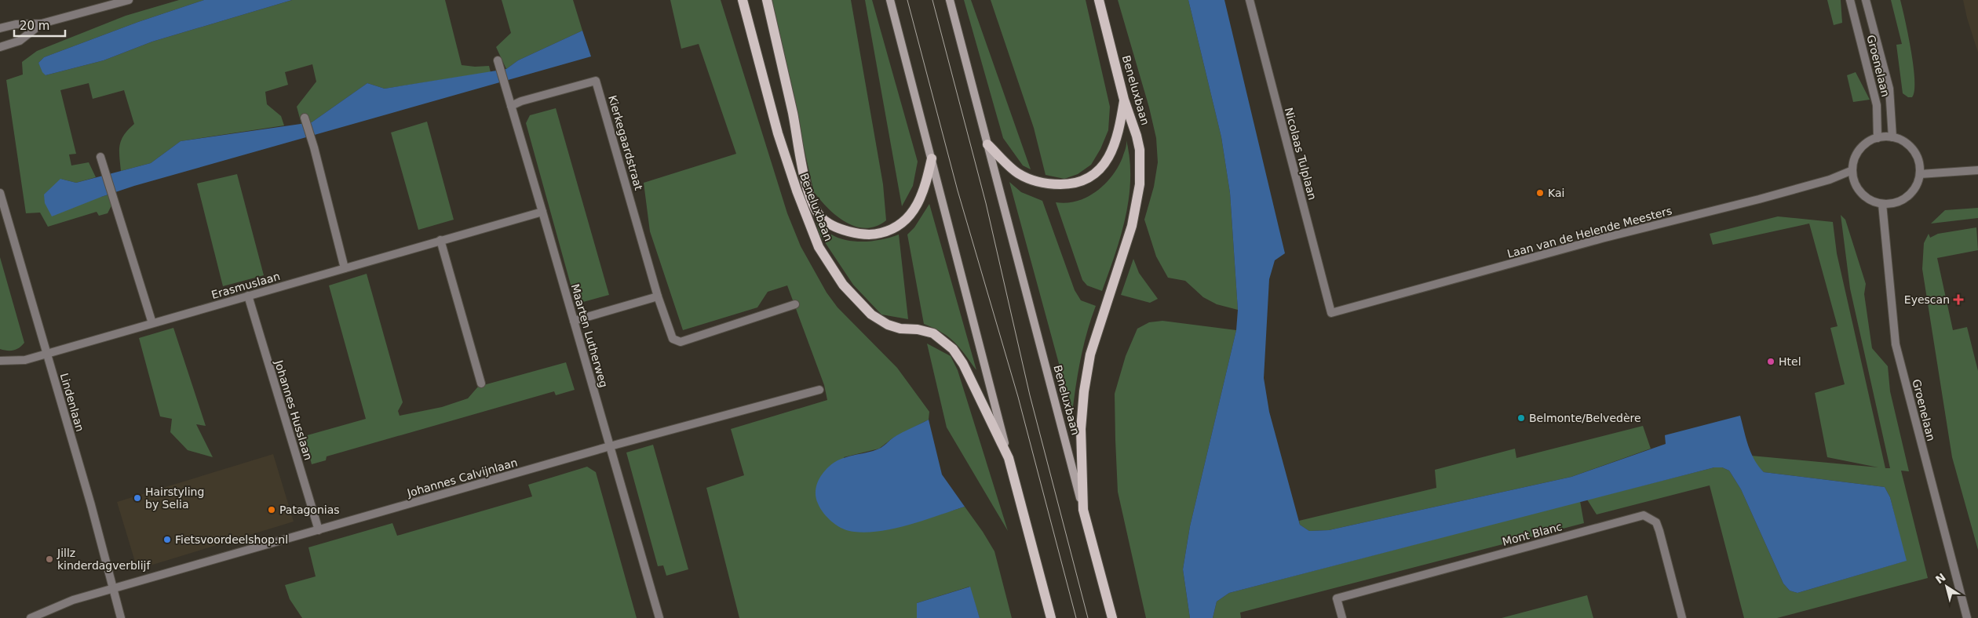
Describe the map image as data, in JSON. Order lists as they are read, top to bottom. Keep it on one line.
{"streets":{"main road":["Beneluxbaan"],"street":["Groenelaan","Kierkegaardstraat","Nicolaas Tulplaan","Laan van de Helende Meesters","Erasmuslaan","Maarten Lutherweg","Lindenlaan","Johannes Husslaan","Johannes Calvijnlaan","Mont Blanc"]},"crossings":[["Groenelaan","Laan van de Helende Meesters"],["Kierkegaardstraat","Maarten Lutherweg"],["Nicolaas Tulplaan","Laan van de Helende Meesters"],["Erasmuslaan","Maarten Lutherweg"],["Erasmuslaan","Lindenlaan"],["Erasmuslaan","Johannes Husslaan"],["Maarten Lutherweg","Johannes Calvijnlaan"],["Lindenlaan","Johannes Calvijnlaan"],["Johannes Husslaan","Johannes Calvijnlaan"]],"places":{"other":["Kai","Htel","Belmonte/Belvedère","Hairstyling by Selia","Patagonias","Fietsvoordeelshop.nl","Jillz kinderdagverblijf"],"health":["Eyescan"]},"scale_bar":"20 m","north":"top left"}
